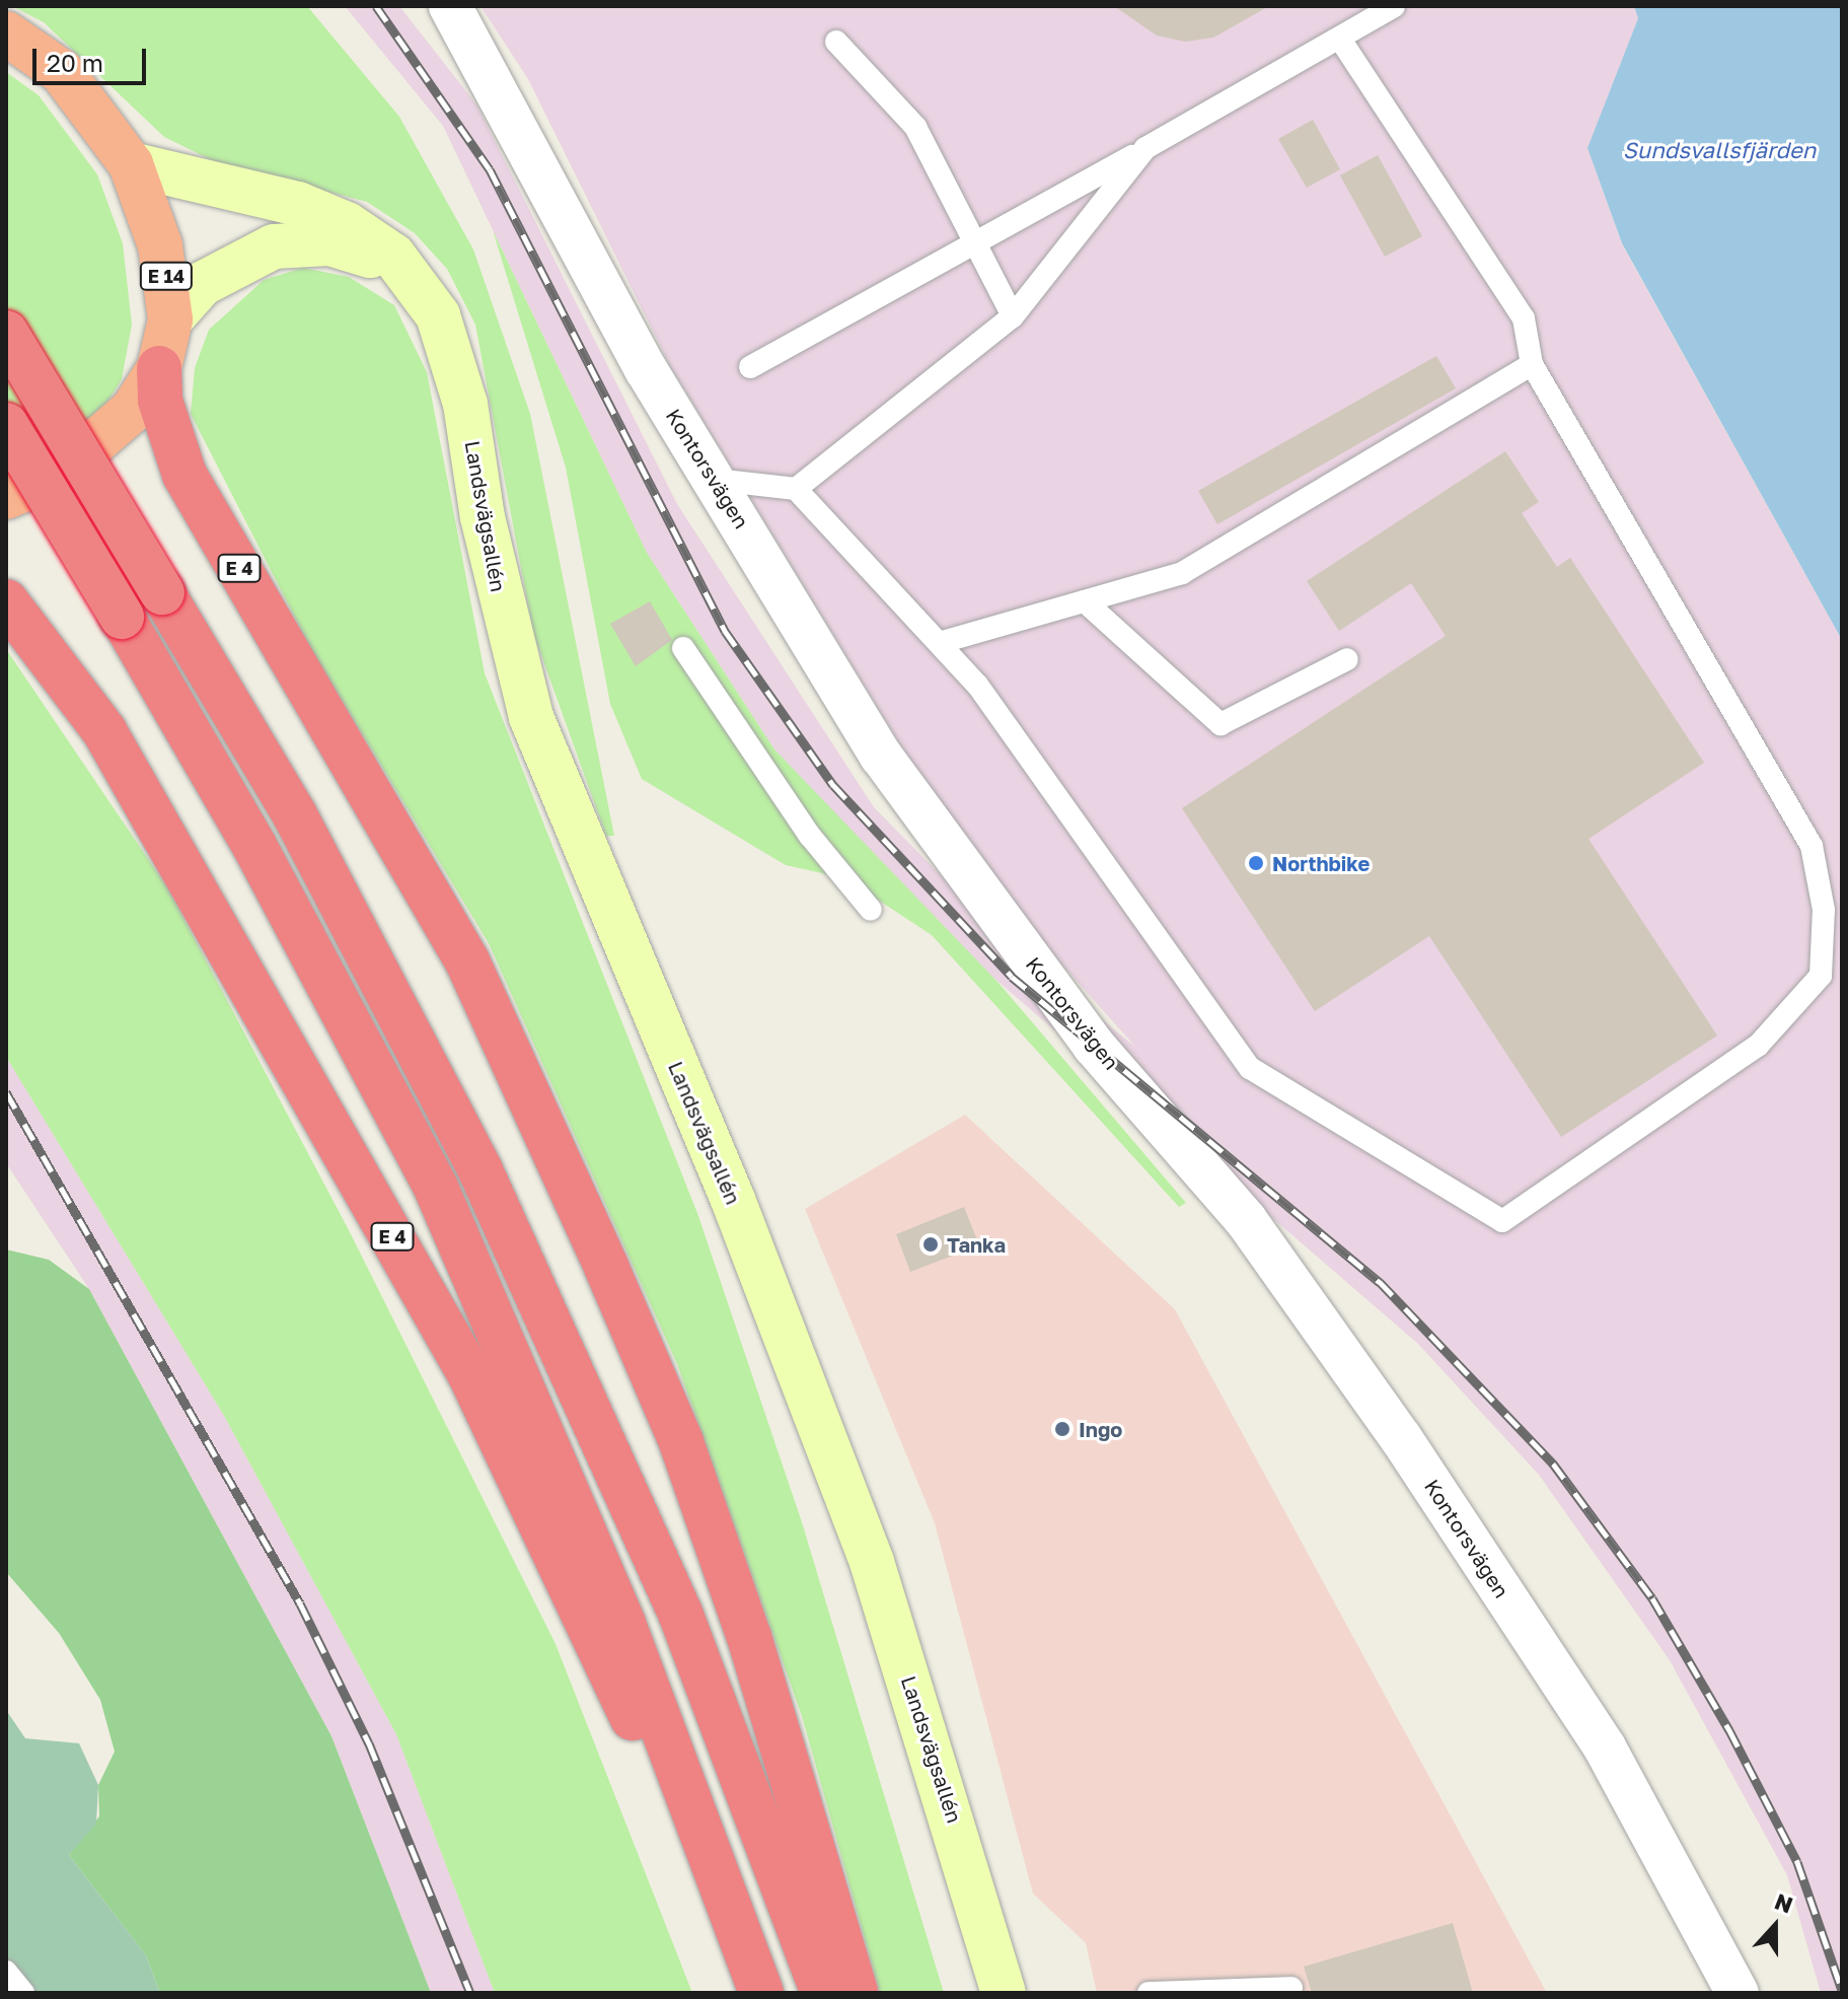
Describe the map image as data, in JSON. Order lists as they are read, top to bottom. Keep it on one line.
{"streets":{"highway":["E 14","E 4"],"main road":["Landsvägsallén"],"street":["Kontorsvägen"]},"crossings":[["E 14","Landsvägsallén"],["E 14","E 4"]],"water":["Sundsvallsfjärden"],"places":["Northbike","Tanka","Ingo"],"scale_bar":"20 m","north":"top"}
